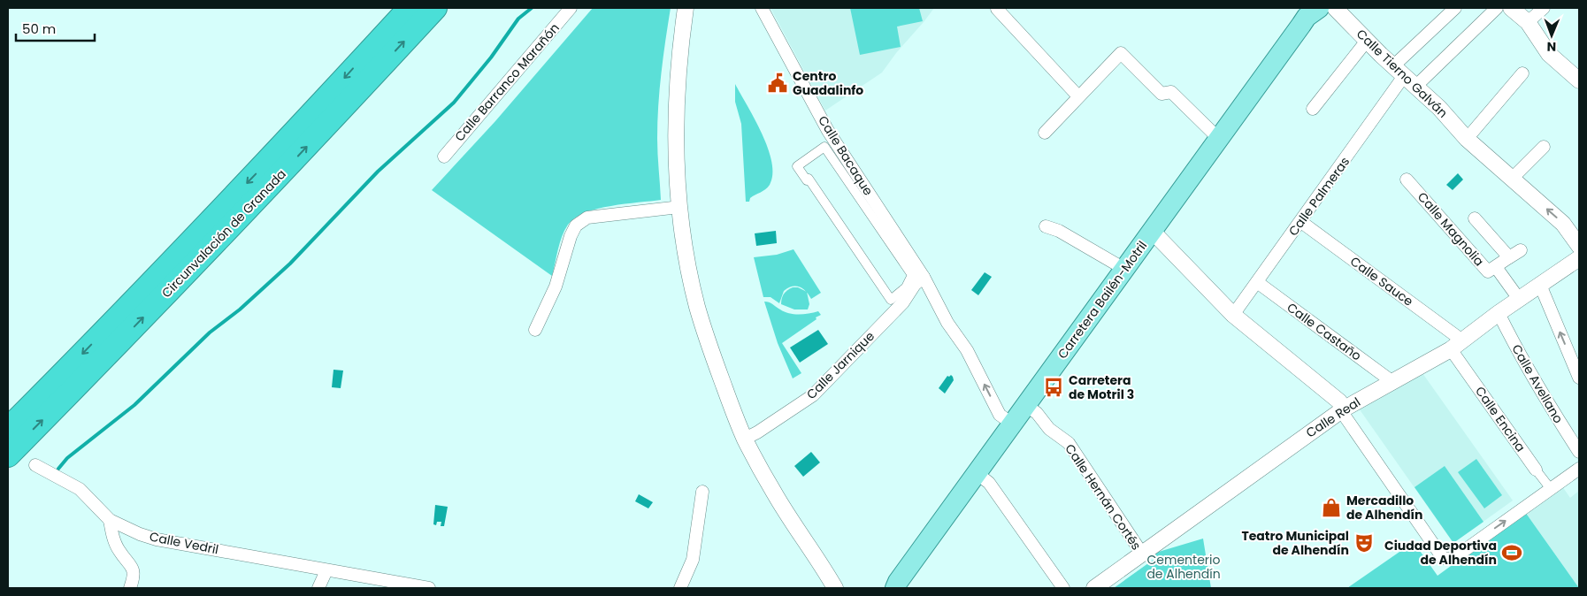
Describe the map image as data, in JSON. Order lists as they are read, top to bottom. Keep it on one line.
{"streets":{"highway":["Circunvalación de Granada"],"main road":["Carretera Bailén-Motril"],"street":["Calle Tierno Galván","Calle Barranco Marañón","Calle Bacaque","Calle Palmeras","Calle Magnolia","Calle Sauce","Calle Castaño","Calle Jarnique","Calle Avellano","Calle Real","Calle Encina","Calle Hernán Cortés","Calle Vedril"]},"crossings":[["Calle Tierno Galván","Calle Palmeras"],["Calle Tierno Galván","Carretera Bailén-Motril"],["Calle Tierno Galván","Calle Real"],["Calle Bacaque","Carretera Bailén-Motril"],["Calle Bacaque","Calle Jarnique"],["Calle Palmeras","Calle Sauce"],["Calle Palmeras","Calle Castaño"],["Calle Magnolia","Calle Real"],["Calle Sauce","Calle Real"],["Calle Sauce","Calle Encina"],["Carretera Bailén-Motril","Calle Hernán Cortés"],["Calle Castaño","Calle Real"],["Calle Avellano","Calle Real"],["Calle Real","Calle Encina"],["Calle Real","Calle Hernán Cortés"]],"one_way":["Calle Bacaque"],"parks":["Cementerio de Alhendín"],"places":{"public building":["Centro Guadalinfo"],"bus stop":["Carretera de Motril 3"],"shop":["Mercadillo de Alhendín"],"theatre":["Teatro Municipal de Alhendín"],"sports":["Ciudad Deportiva de Alhendín"]},"scale_bar":"50 m","north":"bottom"}
